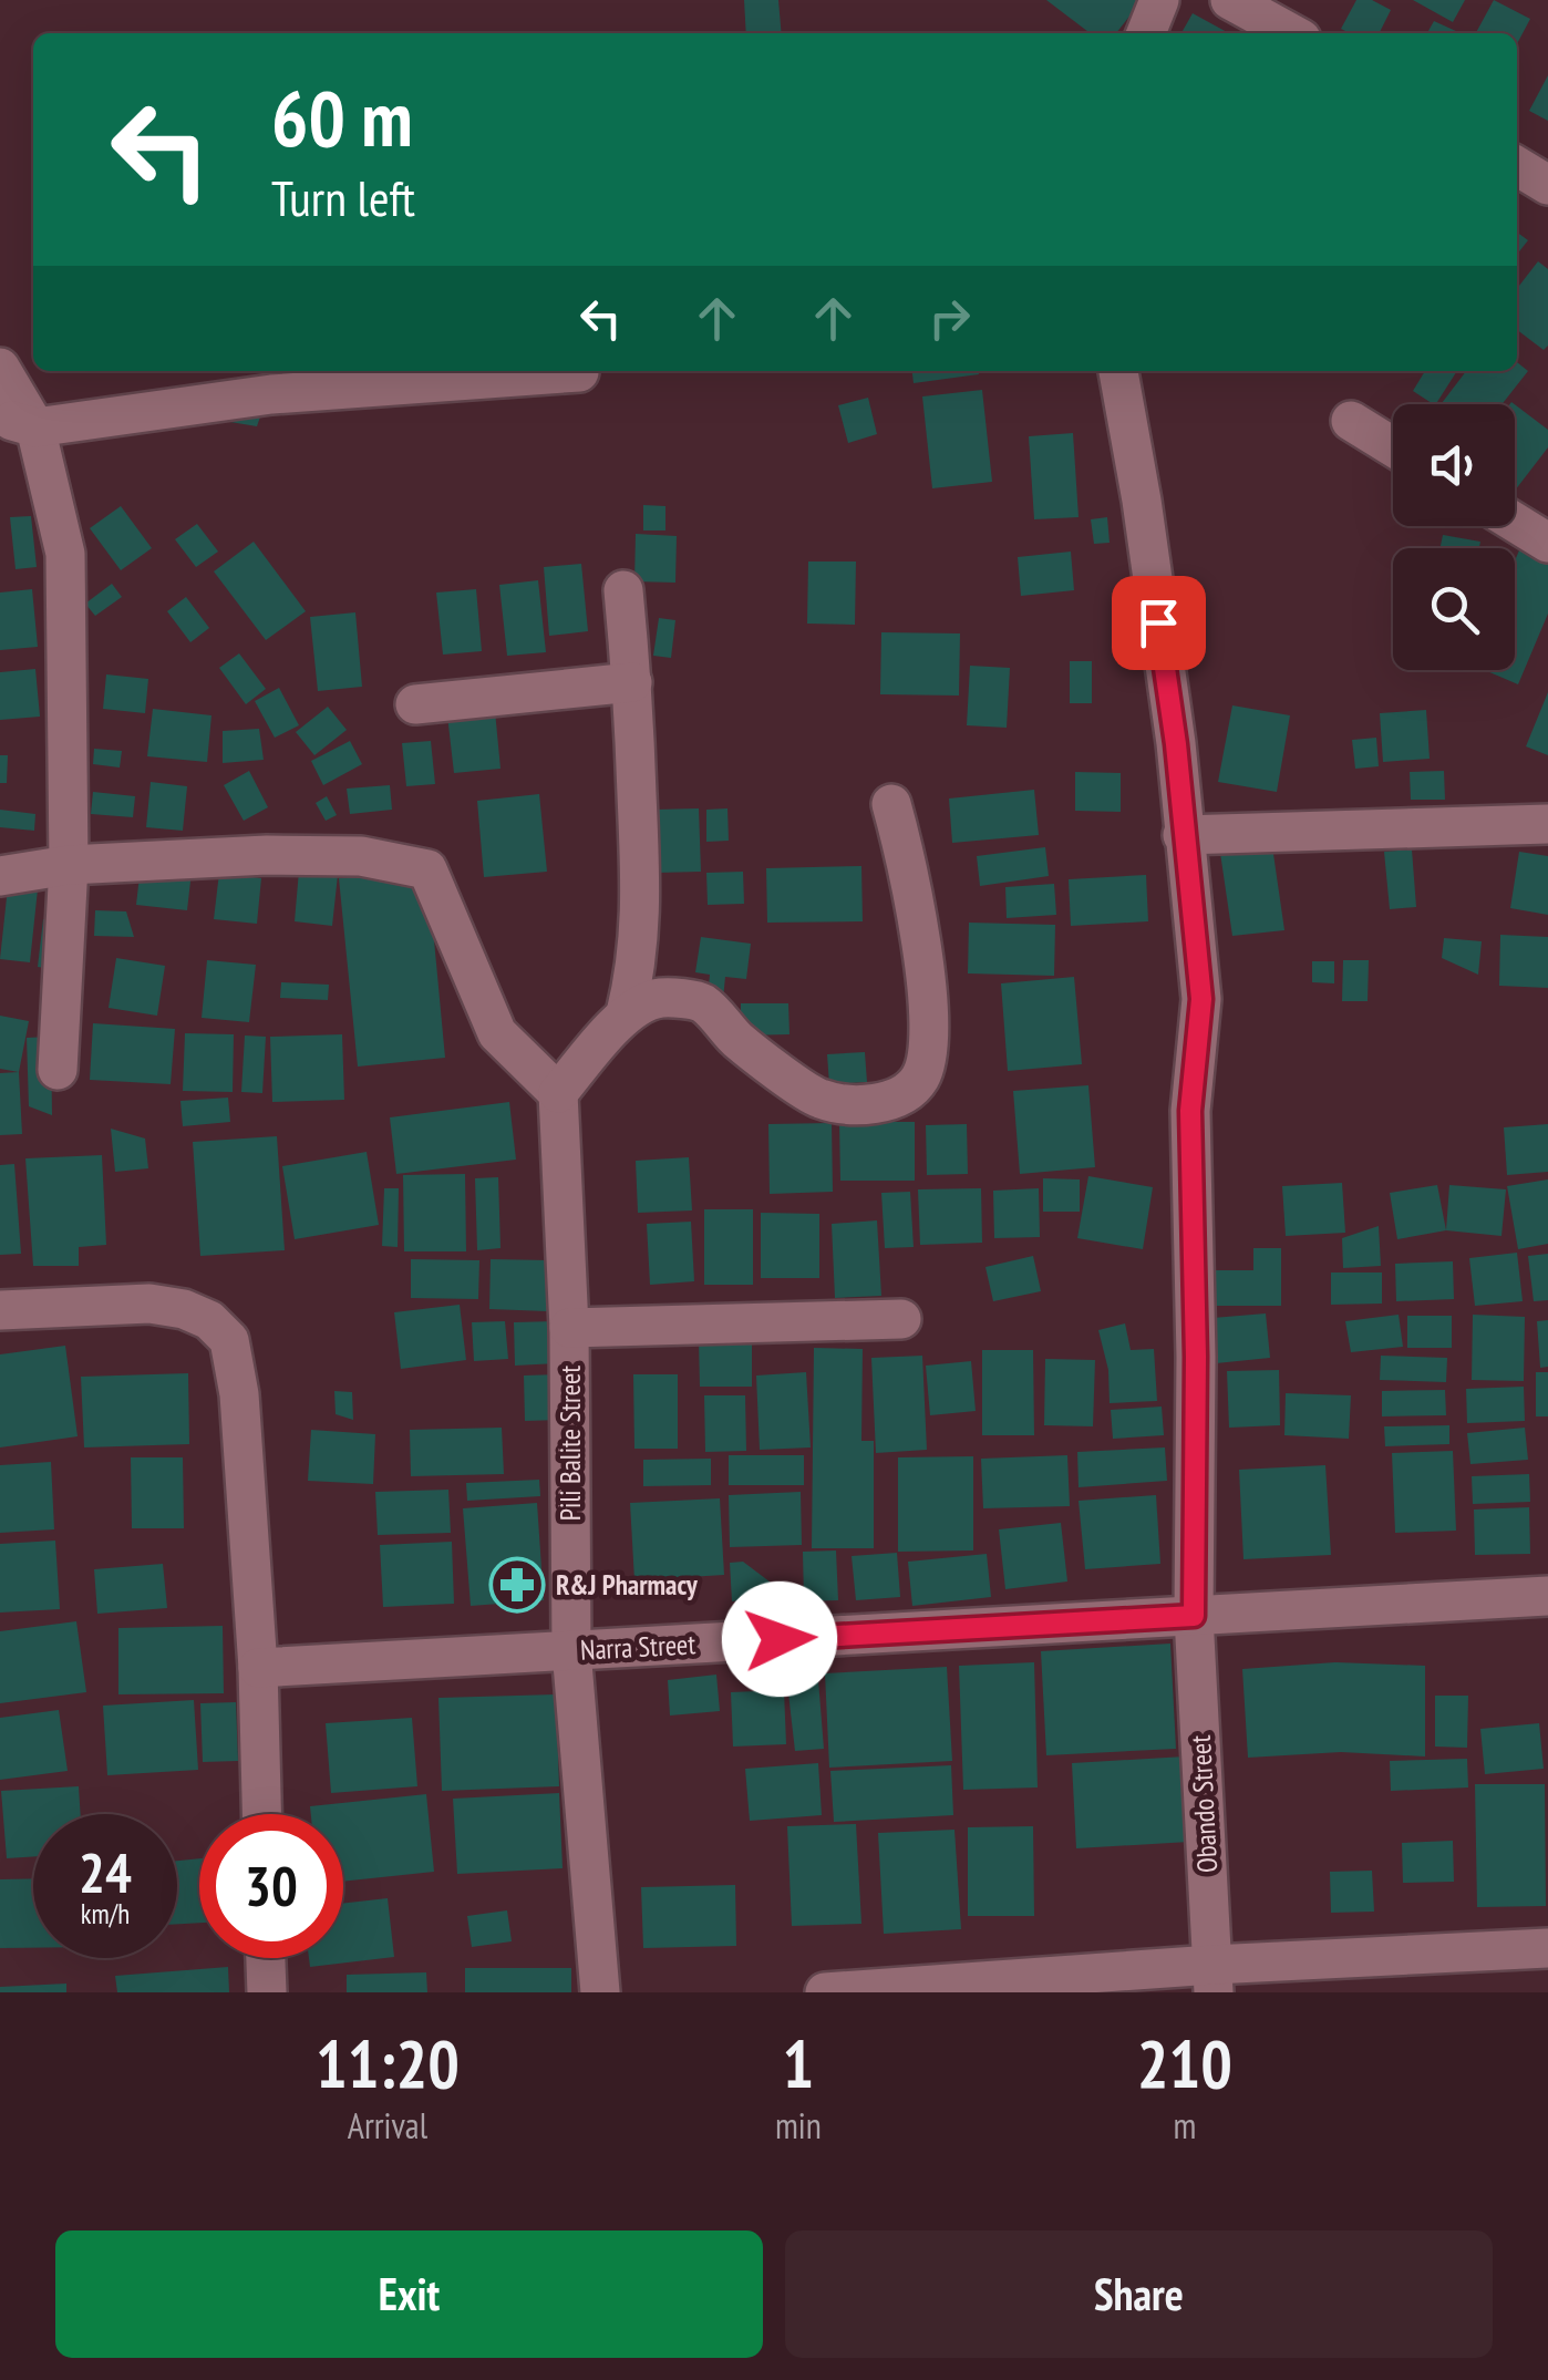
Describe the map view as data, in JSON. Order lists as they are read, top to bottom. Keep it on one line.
{"streets":{"street":["Pili Balite Street","Narra Street","Obando Street"]},"crossings":[["Pili Balite Street","Narra Street"],["Narra Street","Obando Street"]],"places":{"pharmacy":["R&J Pharmacy"]},"page":{"turn":["60 m","Turn left"],"speed":"24 km/h","limit":"30","eta":["11:20","Arrival","1","min","210","m"],"buttons":["Exit","Share"]}}
